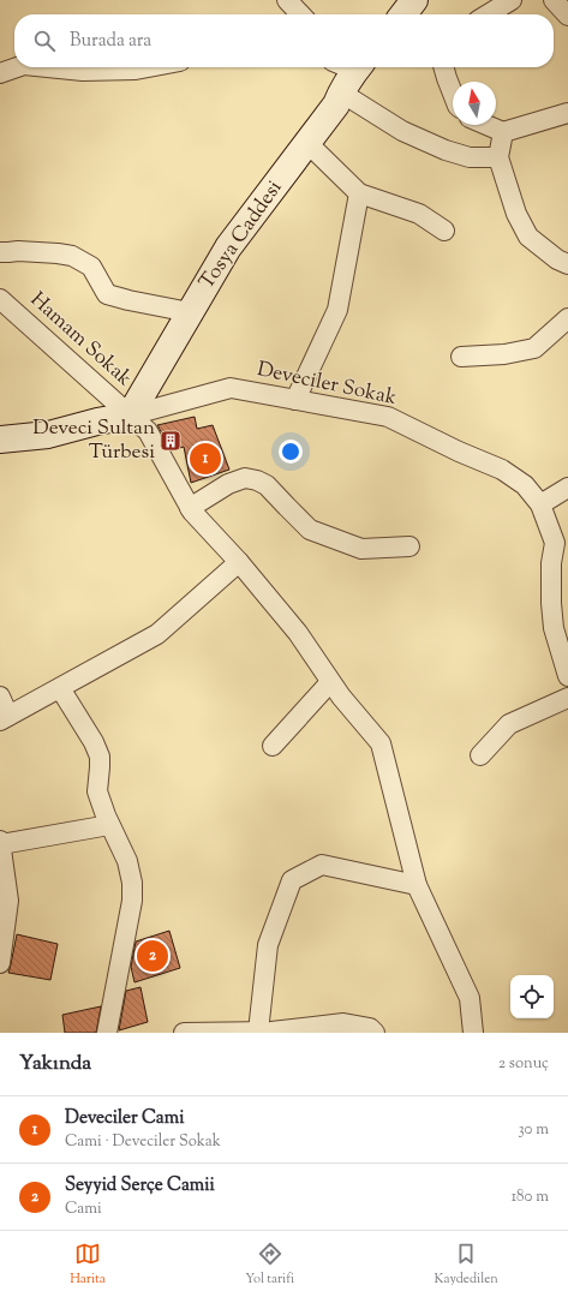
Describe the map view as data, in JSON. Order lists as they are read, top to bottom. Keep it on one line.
{"streets":{"main road":["Tosya Caddesi"],"street":["Hamam Sokak","Deveciler Sokak"]},"crossings":[["Tosya Caddesi","Hamam Sokak"],["Tosya Caddesi","Deveciler Sokak"],["Hamam Sokak","Deveciler Sokak"]],"places":{"building":["Deveci Sultan Türbesi"]},"north":"top","page":{"search":"Burada ara","pins":["1","2"],"heading":["Yakında","2 sonuç"],"list":[{"mark":"1","name":"Deveciler Cami","note":"Cami · Deveciler Sokak","value":"30 m"},{"mark":"2","name":"Seyyid Serçe Camii","note":"Cami","value":"180 m"}],"nav":["Harita","Yol tarifi","Kaydedilen"]}}
